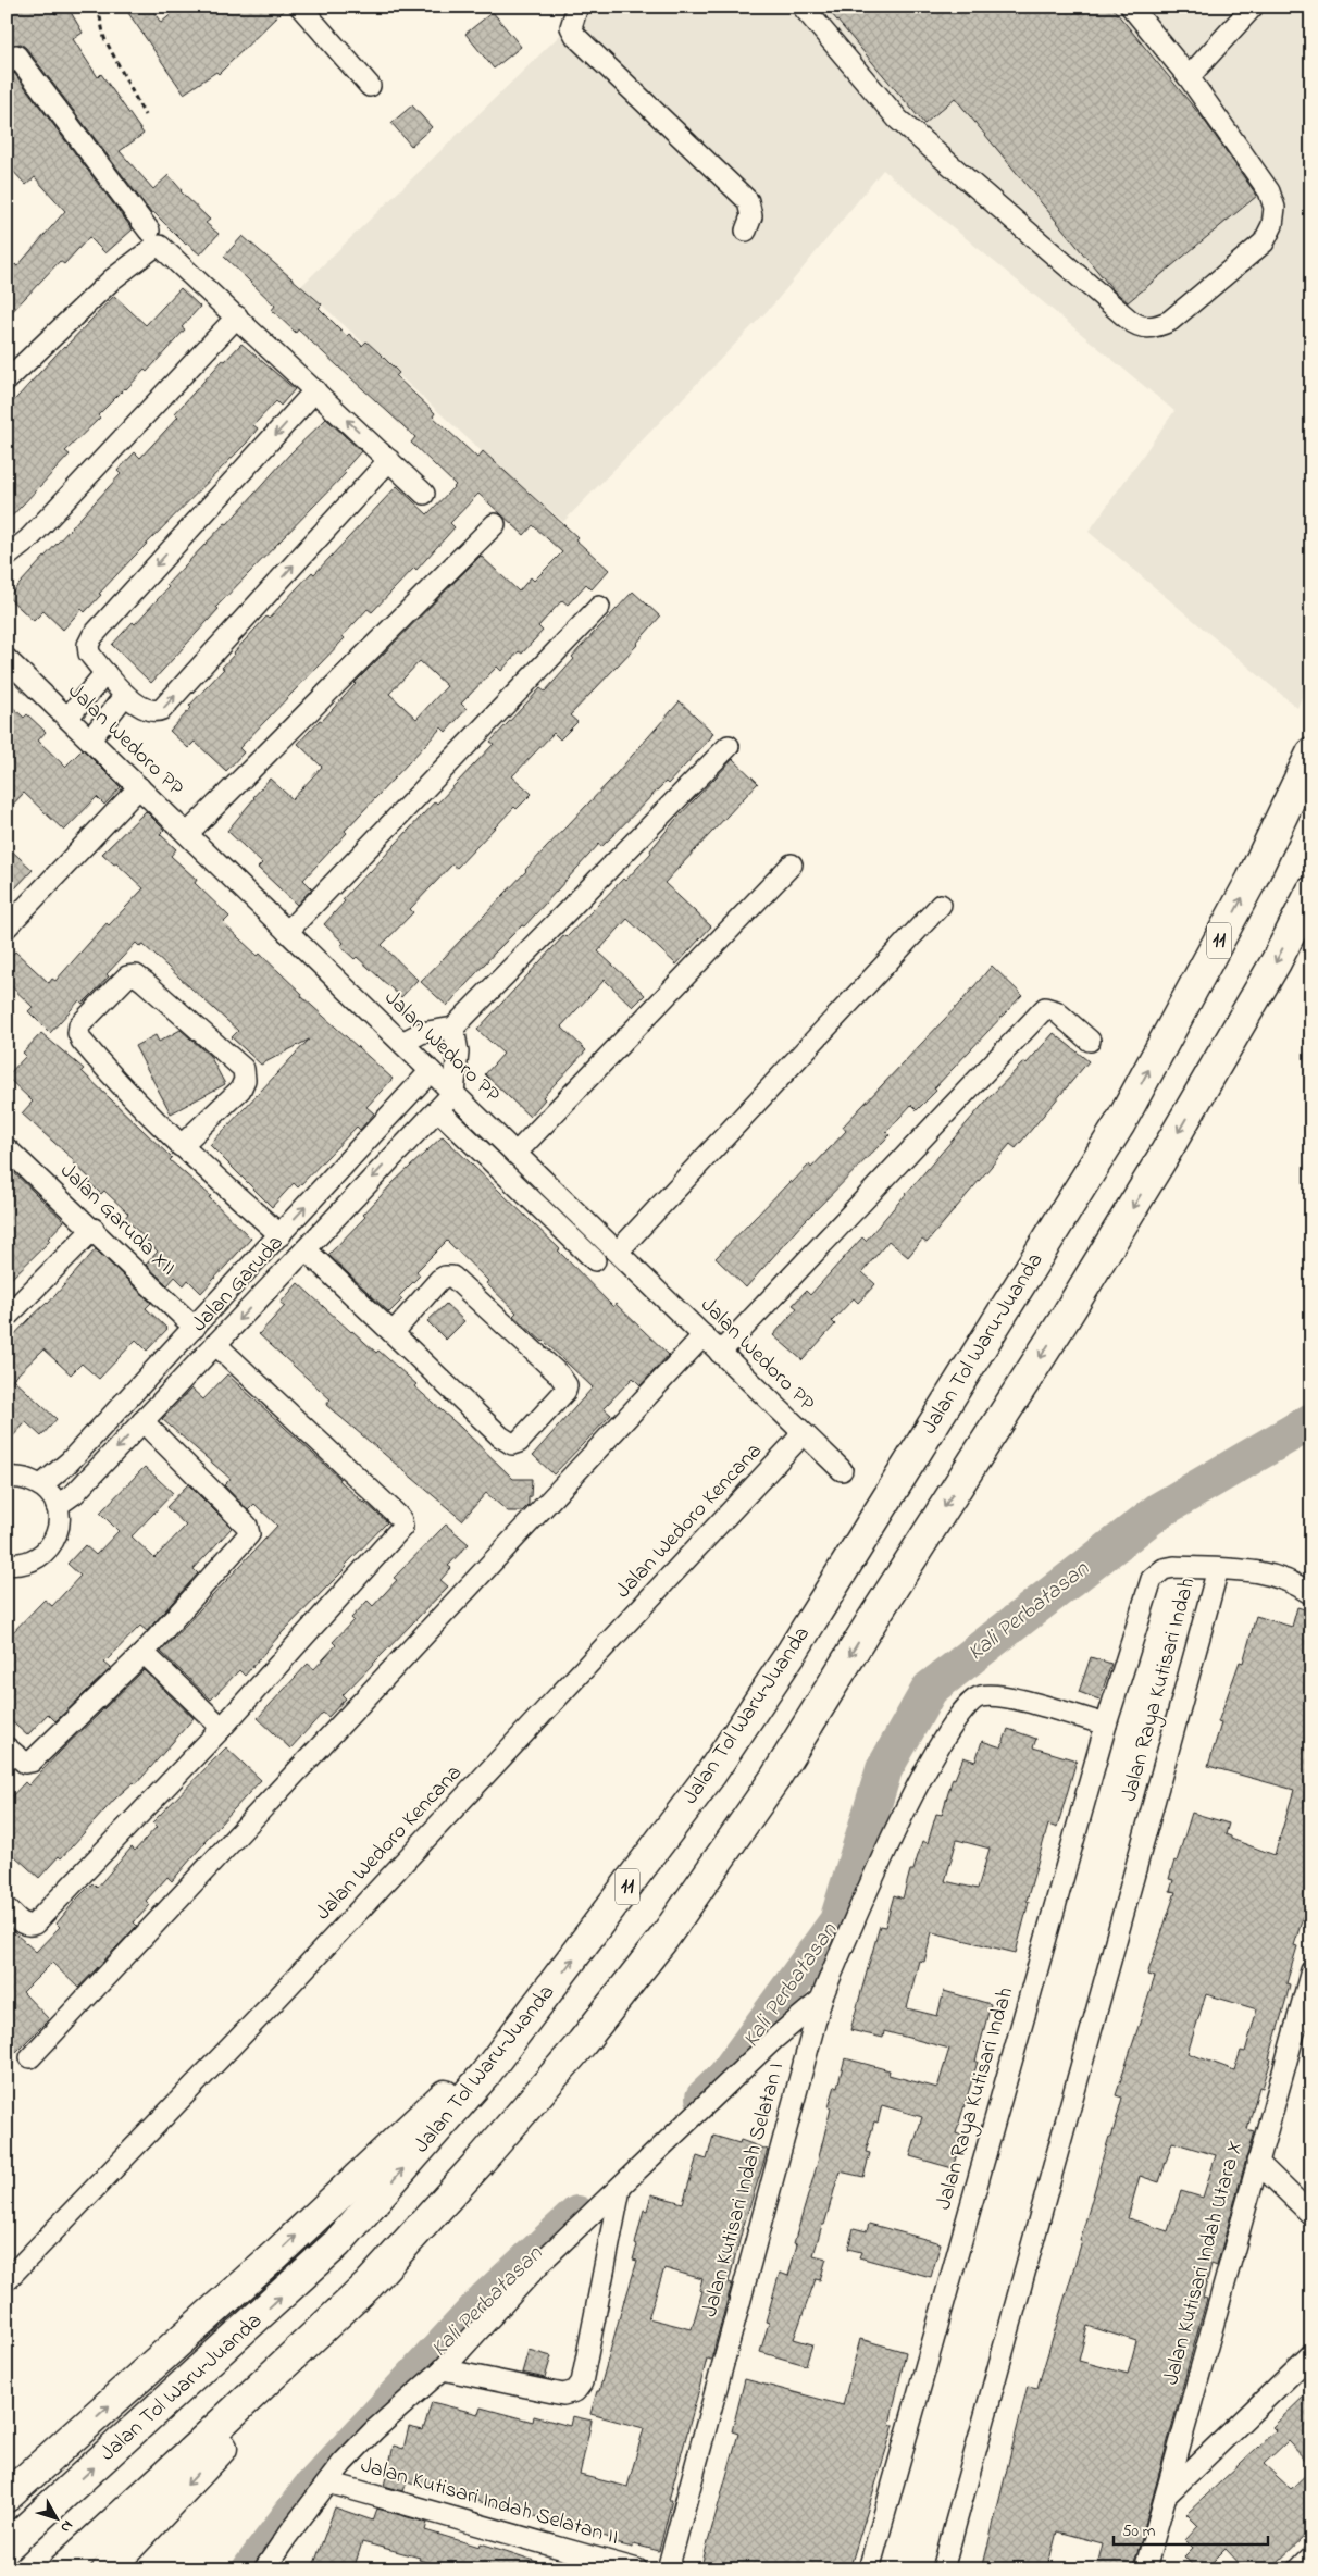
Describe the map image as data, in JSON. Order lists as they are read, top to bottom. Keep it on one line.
{"streets":{"highway":["11","Jalan Tol Waru–Juanda"],"street":["Jalan Wedoro PP","Jalan Garuda XII","Jalan Garuda","Jalan Wedoro Kencana","Jalan Raya Kutisari Indah","Jalan Kutisari Indah Selatan I","Jalan Kutisari Indah Utara X","Jalan Kutisari Indah Selatan II"]},"crossings":[["Jalan Wedoro PP","Jalan Garuda"],["Jalan Wedoro PP","Jalan Wedoro Kencana"],["Jalan Garuda XII","Jalan Garuda"],["Jalan Raya Kutisari Indah","Jalan Kutisari Indah Selatan I"]],"water":["Kali Perbatasan"],"scale_bar":"50 m","north":"bottom right"}
